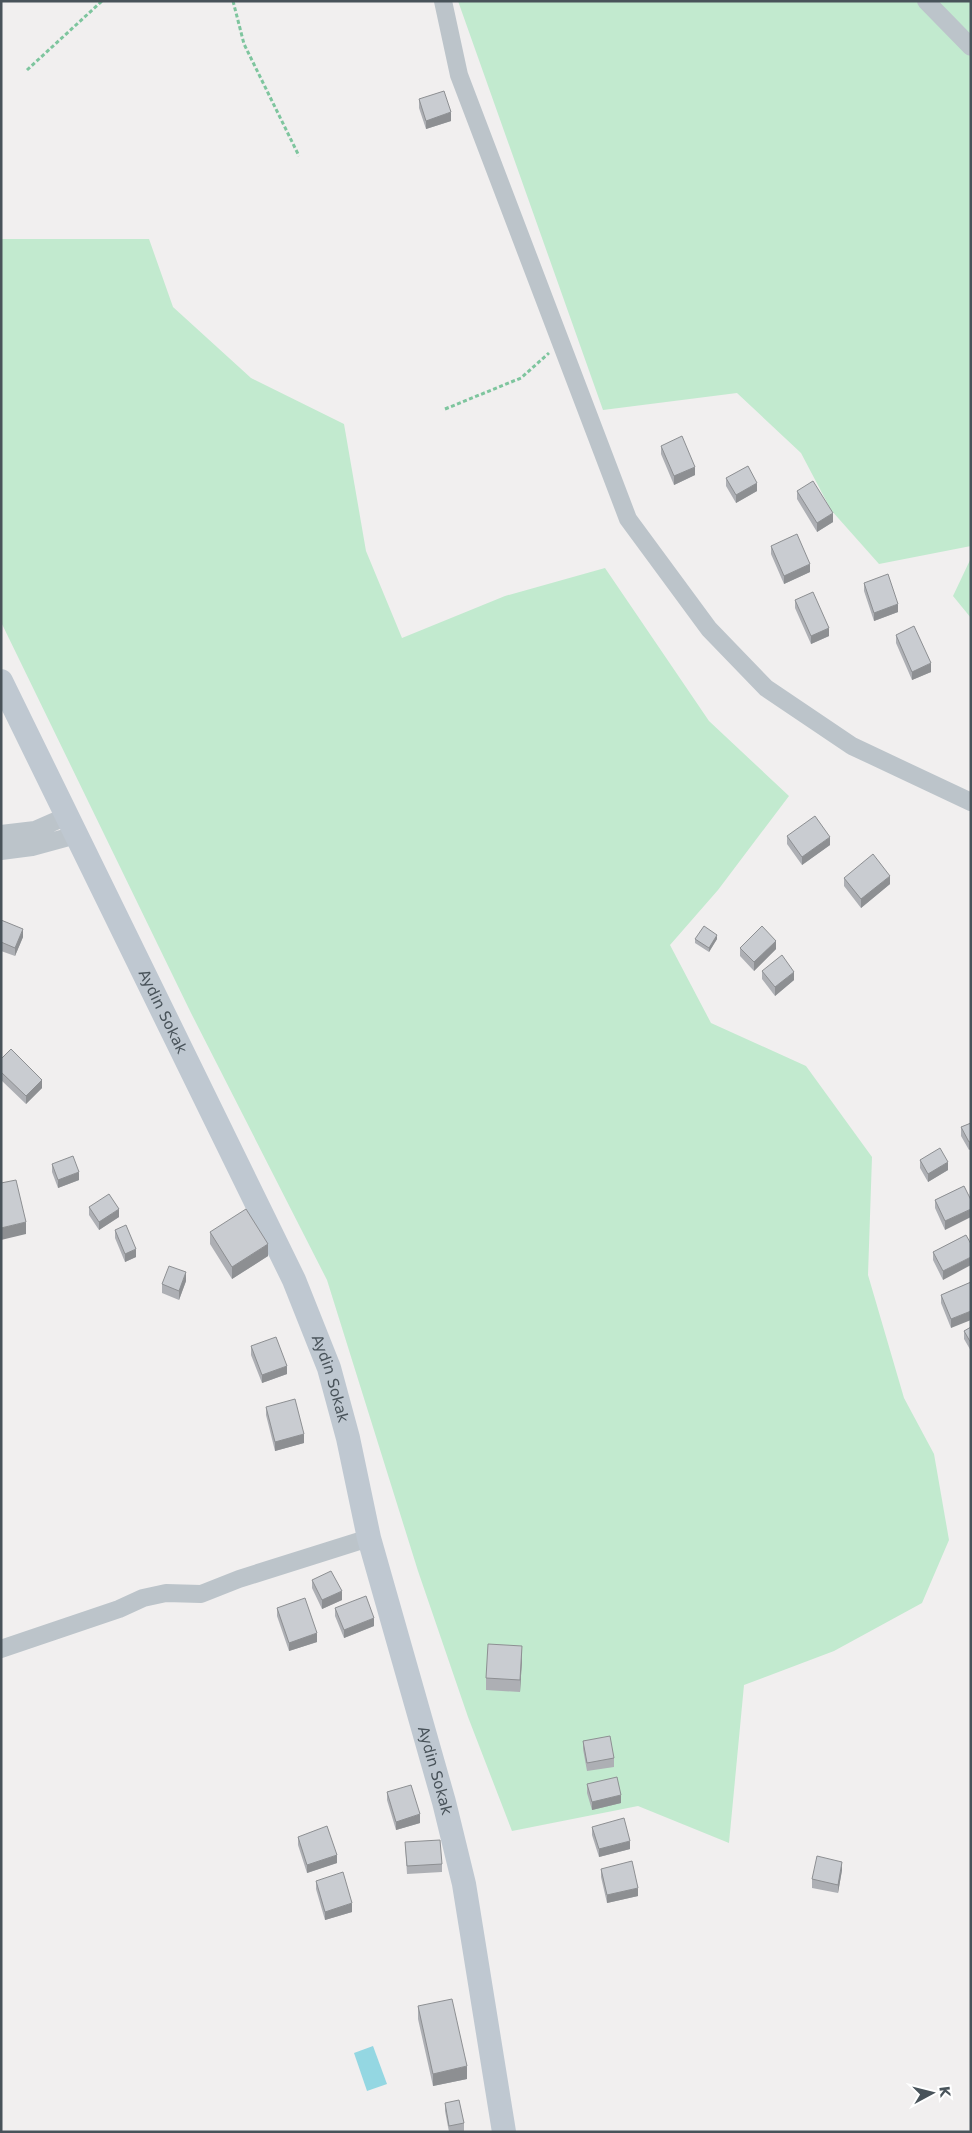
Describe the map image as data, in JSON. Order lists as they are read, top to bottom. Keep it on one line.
{"streets":{"street":["Aydin Sokak"]},"north":"right"}
